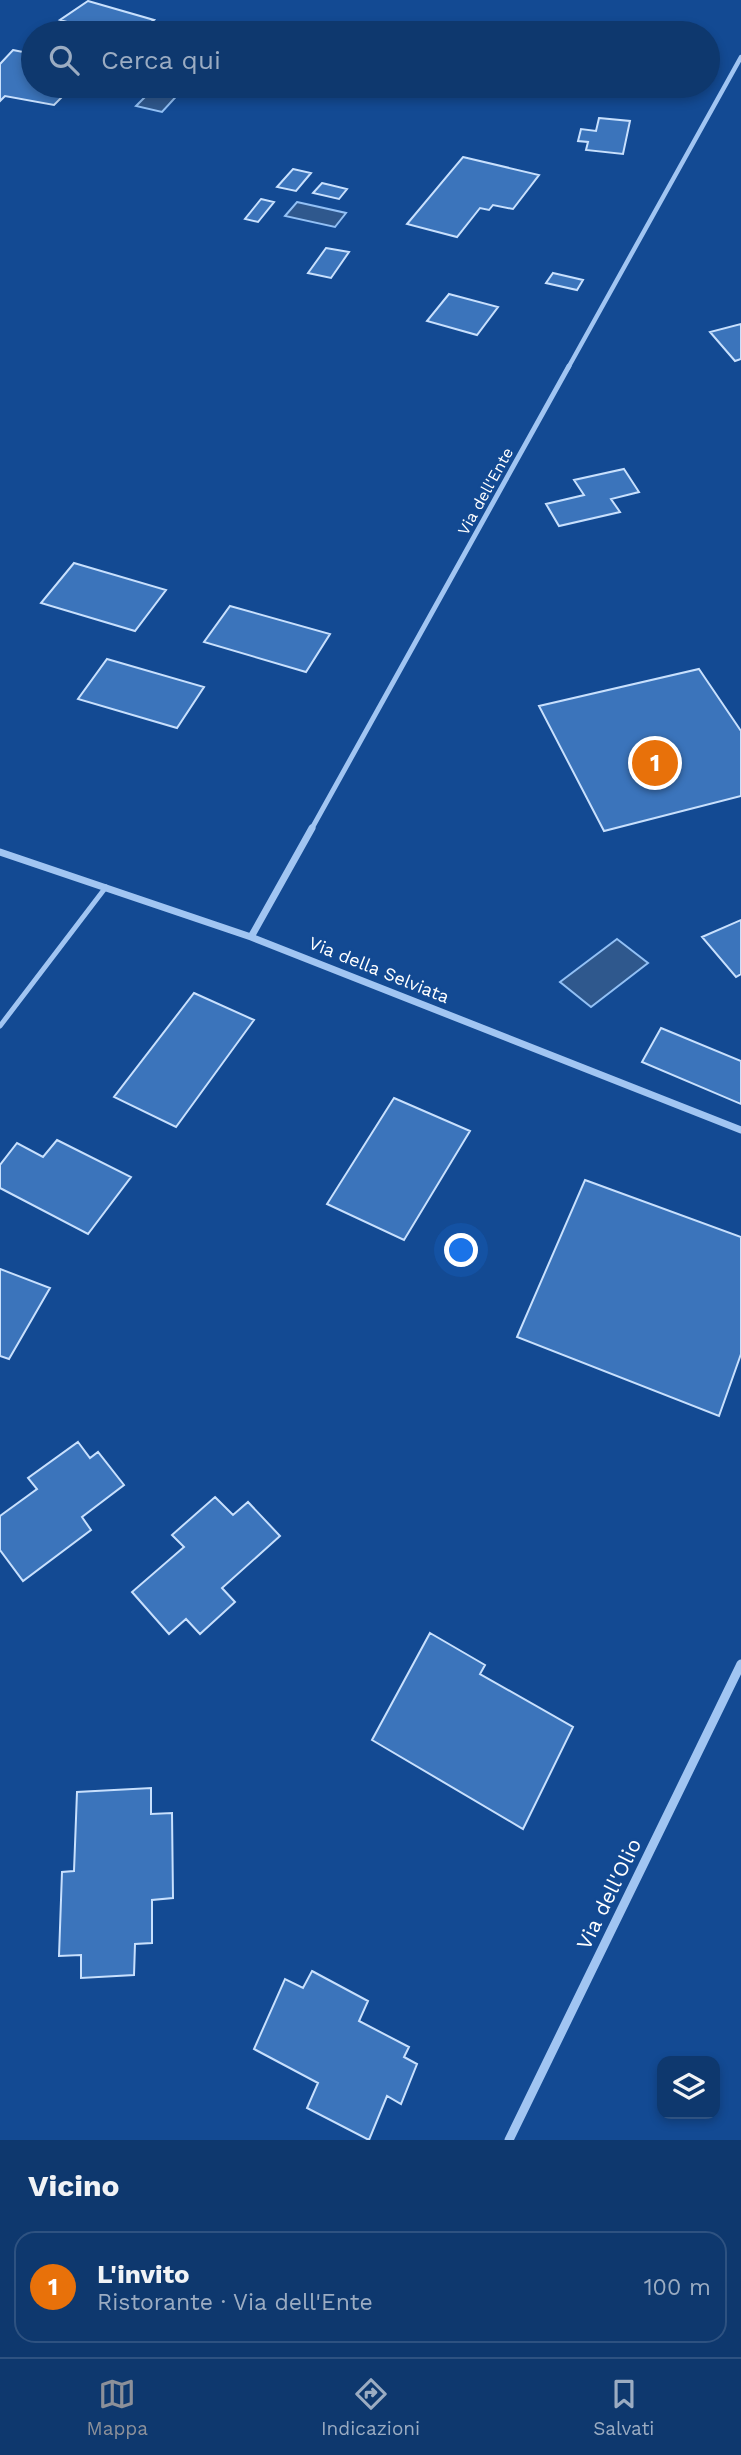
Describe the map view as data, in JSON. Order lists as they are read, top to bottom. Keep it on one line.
{"streets":{"street":["Via dell'Ente","Via della Selviata","Via dell'Olio"]},"crossings":[["Via dell'Ente","Via della Selviata"]],"page":{"search":"Cerca qui","pins":"1","heading":"Vicino","list":[{"mark":"1","name":"L'invito","note":"Ristorante · Via dell'Ente","value":"100 m"}],"nav":["Mappa","Indicazioni","Salvati"]}}
